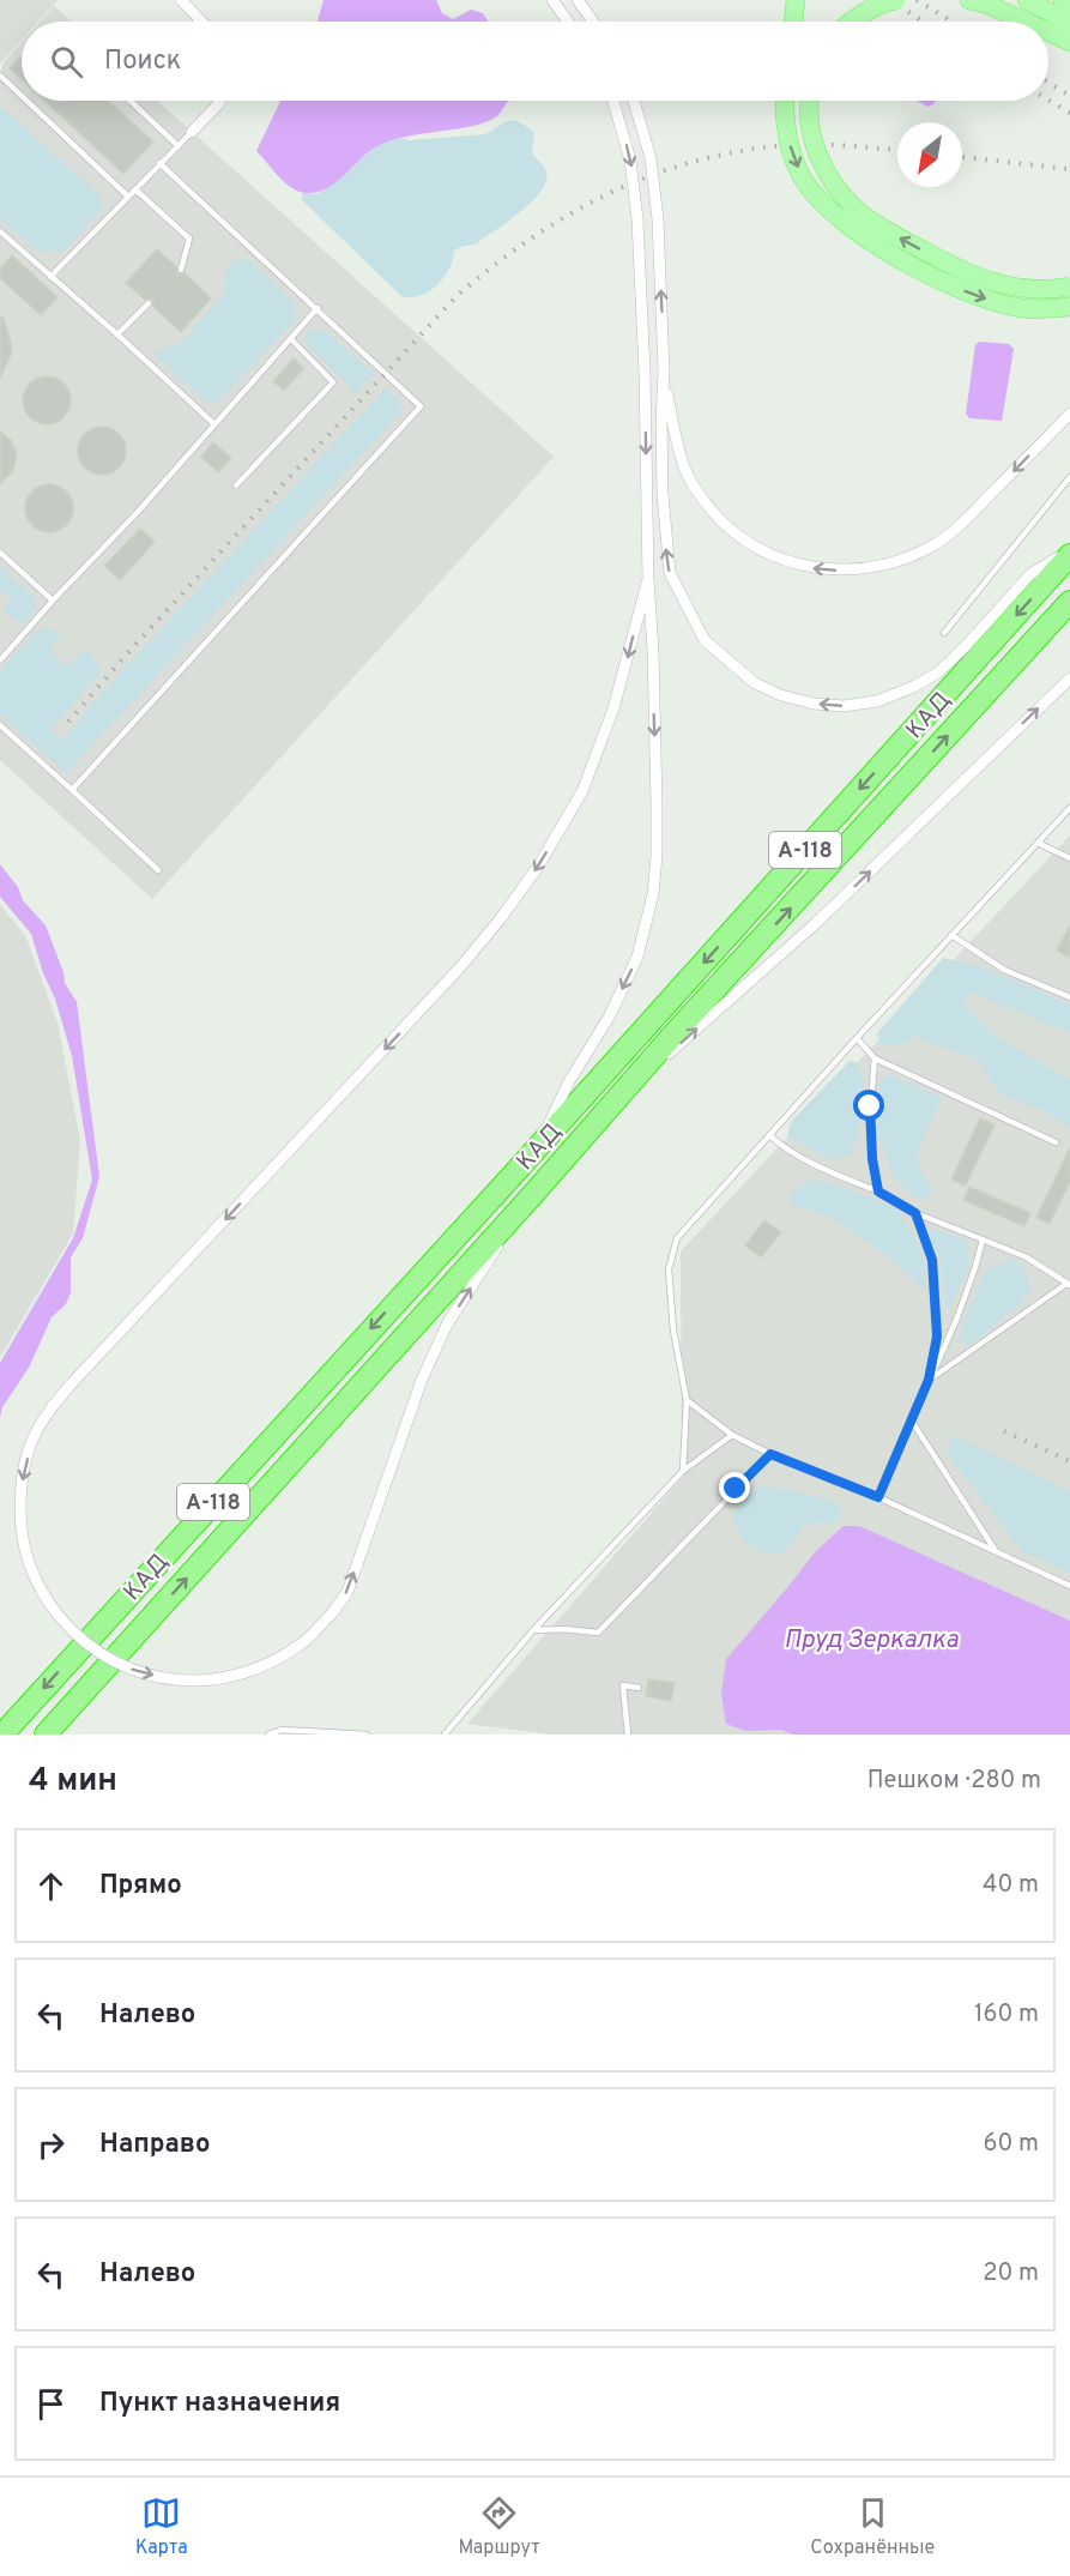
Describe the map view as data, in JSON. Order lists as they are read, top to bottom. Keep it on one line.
{"streets":{"highway":["КАД","А-118"]},"water":["Пруд Зеркалка"],"north":"bottom left","page":{"search":"Поиск","heading":["4 мин","Пешком · 280 m"],"list":[["Прямо","40 m"],["Налево","160 m"],["Направо","60 m"],["Налево","20 m"],"Пункт назначения"],"nav":["Карта","Маршрут","Сохранённые"]}}
